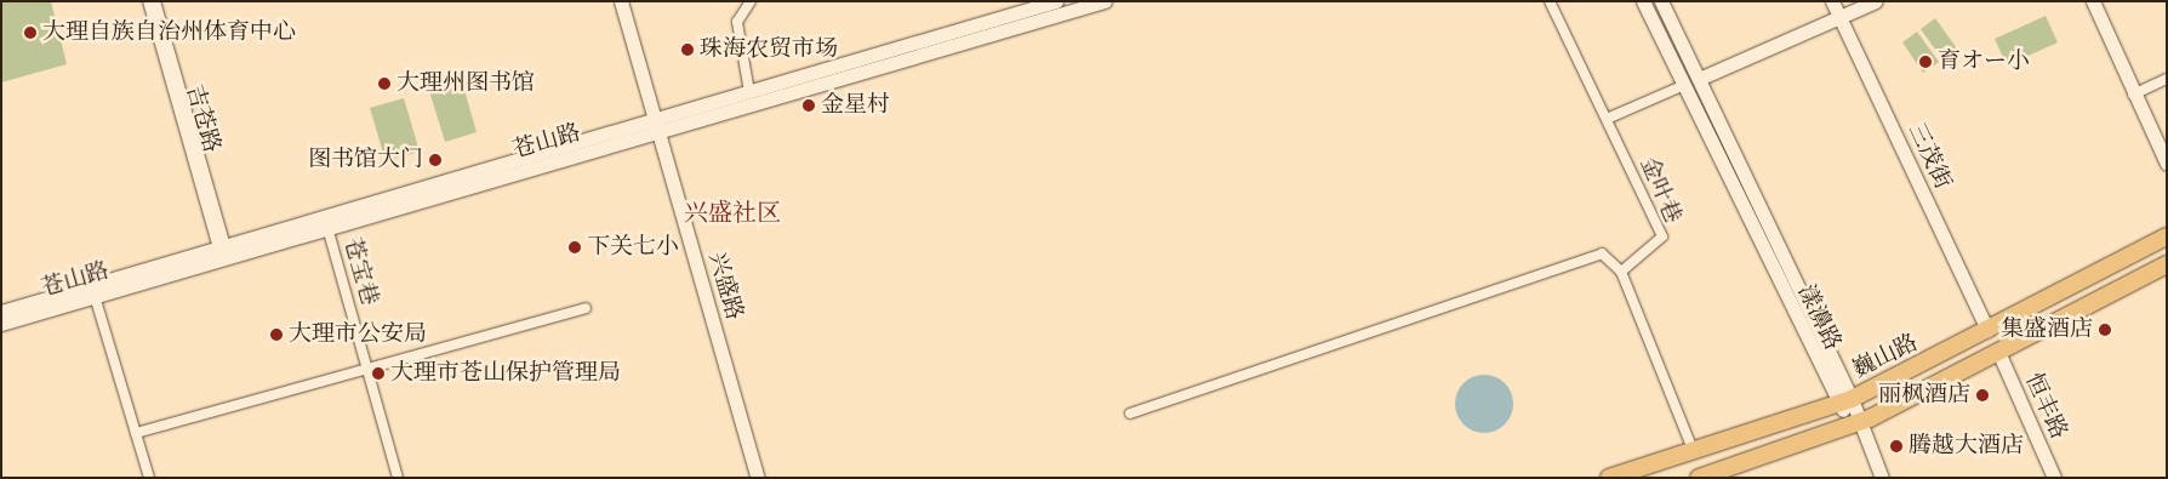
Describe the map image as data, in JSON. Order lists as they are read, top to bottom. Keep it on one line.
{"streets":{"highway":["巍山路"],"main road":["苍山路","三茂街","兴盛路","漾濞路","恒丰路"],"street":["吉苍路","金叶巷","苍宝巷"]},"crossings":[["吉苍路","苍山路"],["苍山路","苍宝巷"],["苍山路","兴盛路"],["三茂街","巍山路"],["漾濞路","巍山路"]],"districts":["兴盛社区"],"places":["大理自族自治州体育中心","珠海农贸市场","育オー小","大理州图书馆","金星村","图书馆大门","下关七小","集盛酒店","大理市公安局","大理市苍山保护管理局","丽枫酒店","腾越大酒店"]}
